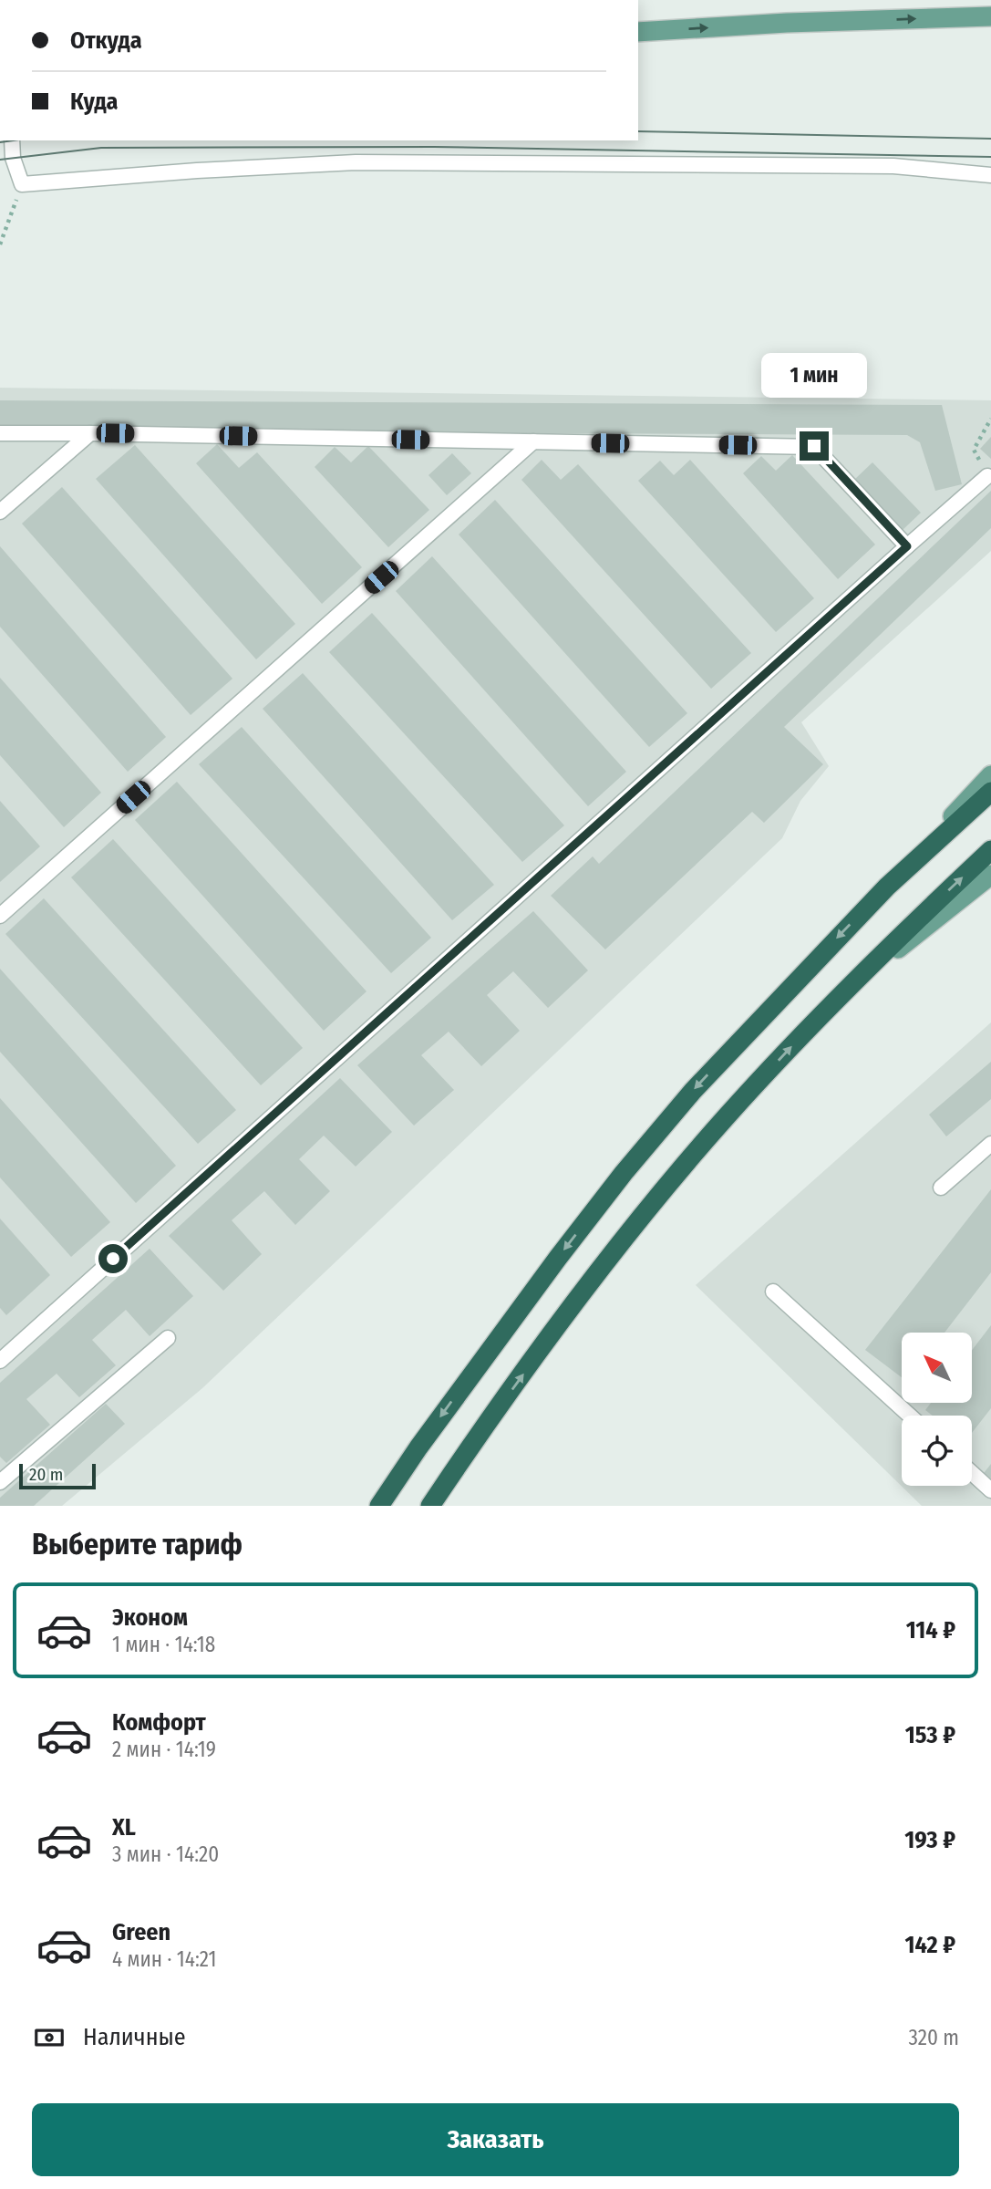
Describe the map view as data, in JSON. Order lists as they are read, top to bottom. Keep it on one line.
{"scale_bar":"20 m","north":"top left","page":{"banner":["Откуда","Куда"],"bubble":"1 мин","scale":"20 m","heading":"Выберите тариф","list":[{"name":"Эконом","note":"1 мин · 14:18","value":"114 ₽"},{"name":"Комфорт","note":"2 мин · 14:19","value":"153 ₽"},{"name":"XL","note":"3 мин · 14:20","value":"193 ₽"},{"name":"Green","note":"4 мин · 14:21","value":"142 ₽"}],"pay":["Наличные","320 m"],"buttons":"Заказать"}}
